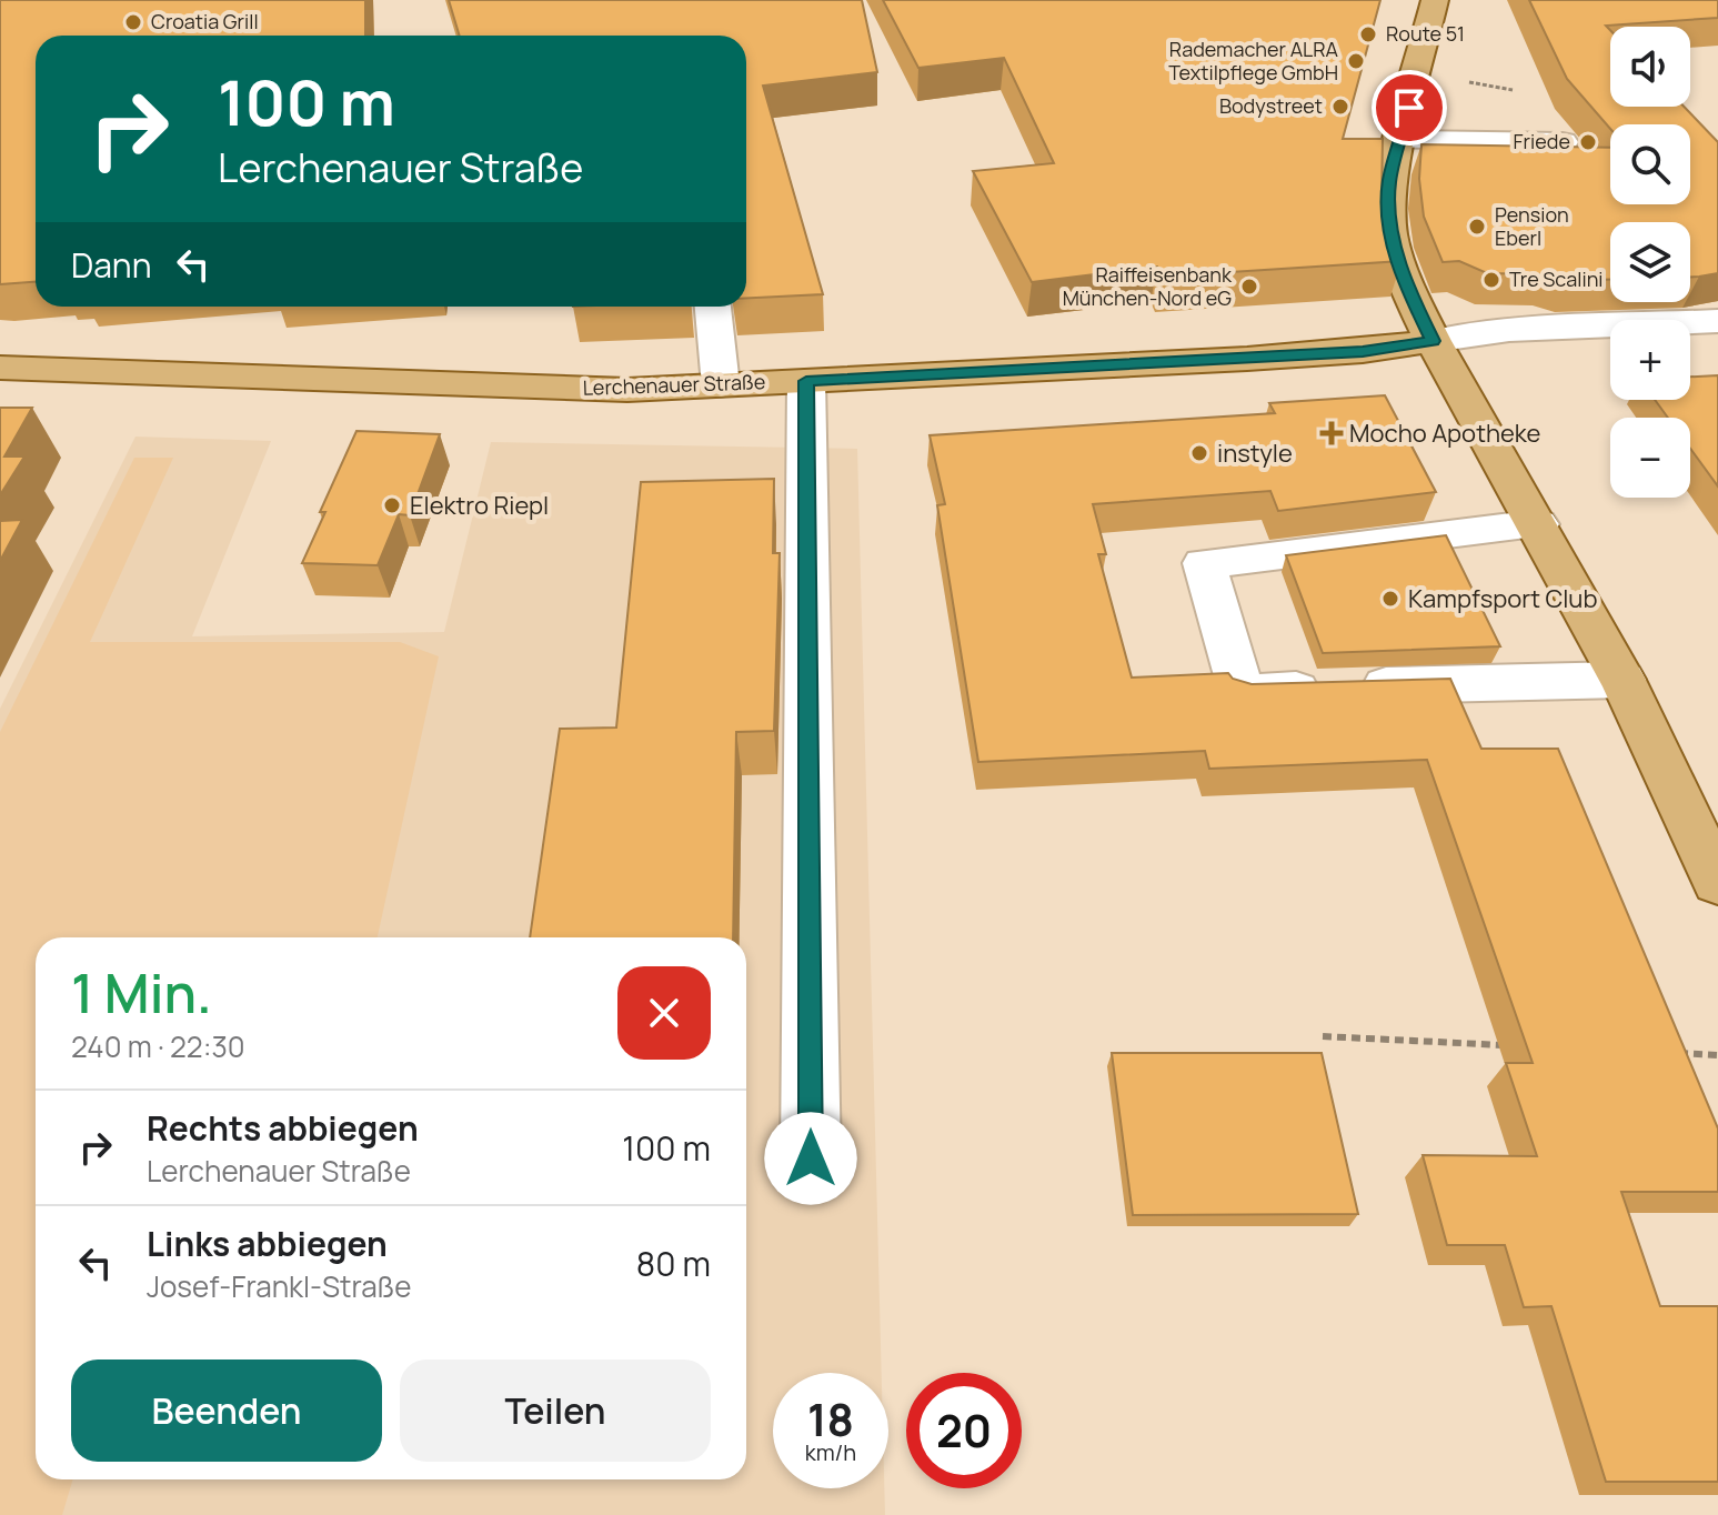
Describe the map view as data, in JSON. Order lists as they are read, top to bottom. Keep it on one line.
{"streets":{"main road":["Lerchenauer Straße"]},"places":{"other":["Croatia Grill","Route 51","Rademacher ALRA Textilpflege GmbH","Bodystreet","Friede","Pension Eberl","Tre Scalini","Raiffeisenbank München-Nord eG","instyle","Elektro Riepl","Kampfsport Club"],"health":["Mocho Apotheke"]},"page":{"map_buttons":["+","−"],"turn":["100 m","Lerchenauer Straße"],"then":"Dann","heading":["1 Min.","240 m · 22:30"],"list":[{"name":"Rechts abbiegen","note":"Lerchenauer Straße","value":"100 m"},{"name":"Links abbiegen","note":"Josef-Frankl-Straße","value":"80 m"}],"buttons":["Beenden","Teilen"],"speed":"18 km/h","limit":"20"}}
